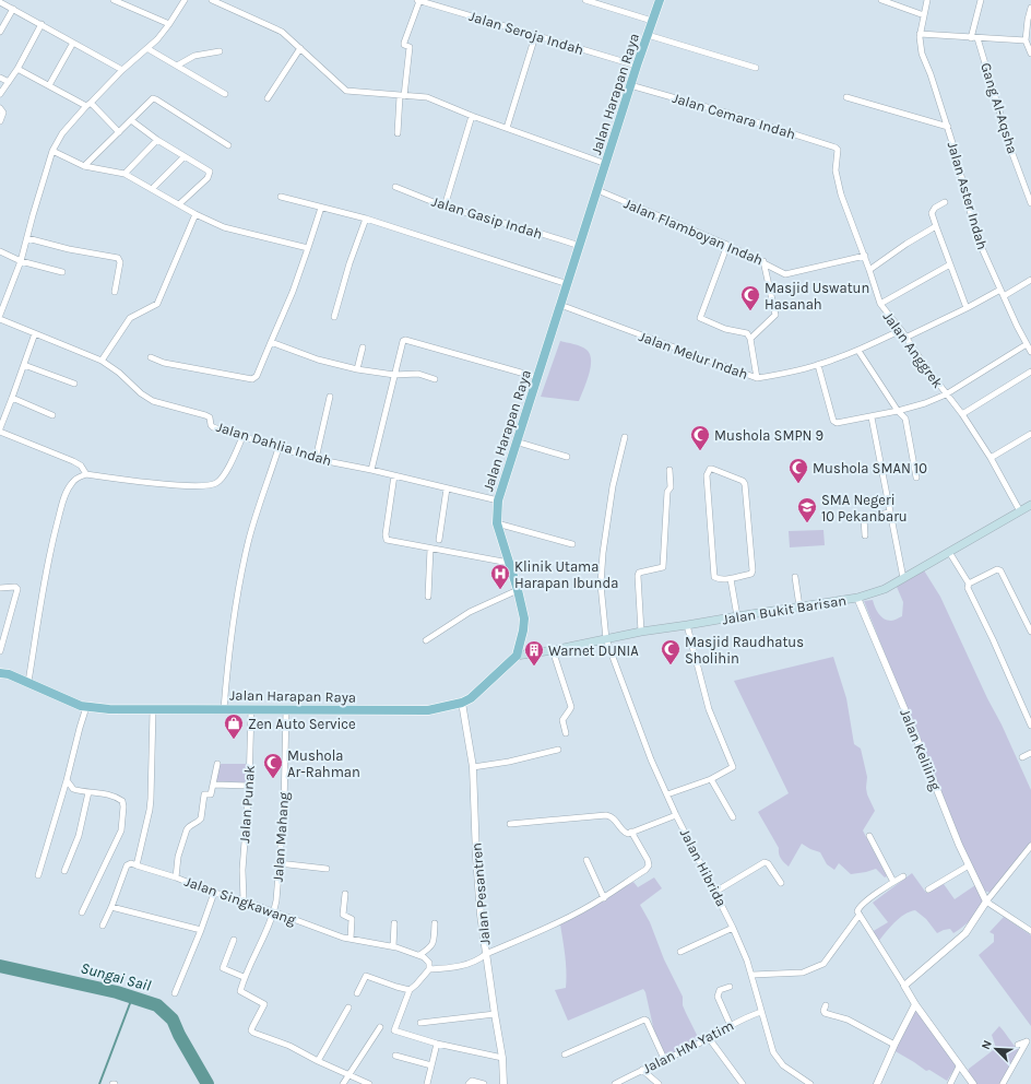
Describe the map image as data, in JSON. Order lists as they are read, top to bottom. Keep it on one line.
{"streets":{"main road":["Jalan Harapan Raya","Jalan Bukit Barisan"],"street":["Jalan Seroja Indah","Gang Al-Aqsha","Jalan Cemara Indah","Jalan Aster Indah","Jalan Gasip Indah","Jalan Flamboyan Indah","Jalan Anggrek","Jalan Melur Indah","Jalan Dahlia Indah","Jalan Keliling","Jalan Punak","Jalan Mahang","Jalan Hibrida","Jalan Pesantren","Jalan Singkawang","Jalan HM Yatim"]},"crossings":[["Jalan Seroja Indah","Jalan Harapan Raya"],["Jalan Harapan Raya","Jalan Cemara Indah"],["Jalan Harapan Raya","Jalan Gasip Indah"],["Jalan Harapan Raya","Jalan Flamboyan Indah"],["Jalan Harapan Raya","Jalan Melur Indah"],["Jalan Harapan Raya","Jalan Dahlia Indah"],["Jalan Harapan Raya","Jalan Bukit Barisan"],["Jalan Harapan Raya","Jalan Punak"],["Jalan Harapan Raya","Jalan Mahang"],["Jalan Harapan Raya","Jalan Pesantren"],["Jalan Cemara Indah","Jalan Anggrek"],["Jalan Flamboyan Indah","Jalan Anggrek"],["Jalan Anggrek","Jalan Melur Indah"],["Jalan Anggrek","Jalan Bukit Barisan"],["Jalan Bukit Barisan","Jalan Keliling"],["Jalan Bukit Barisan","Jalan Hibrida"],["Jalan Punak","Jalan Singkawang"],["Jalan Mahang","Jalan Singkawang"],["Jalan Hibrida","Jalan HM Yatim"]],"water":["Sungai Sail"],"places":{"mosque":["Masjid Uswatun Hasanah","Mushola SMPN 9","Mushola SMAN 10","Masjid Raudhatus Sholihin","Mushola Ar-Rahman"],"school or university":["SMA Negeri 10 Pekanbaru"],"hospital":["Klinik Utama Harapan Ibunda"],"building":["Warnet DUNIA"],"shop":["Zen Auto Service"]},"north":"top left"}
